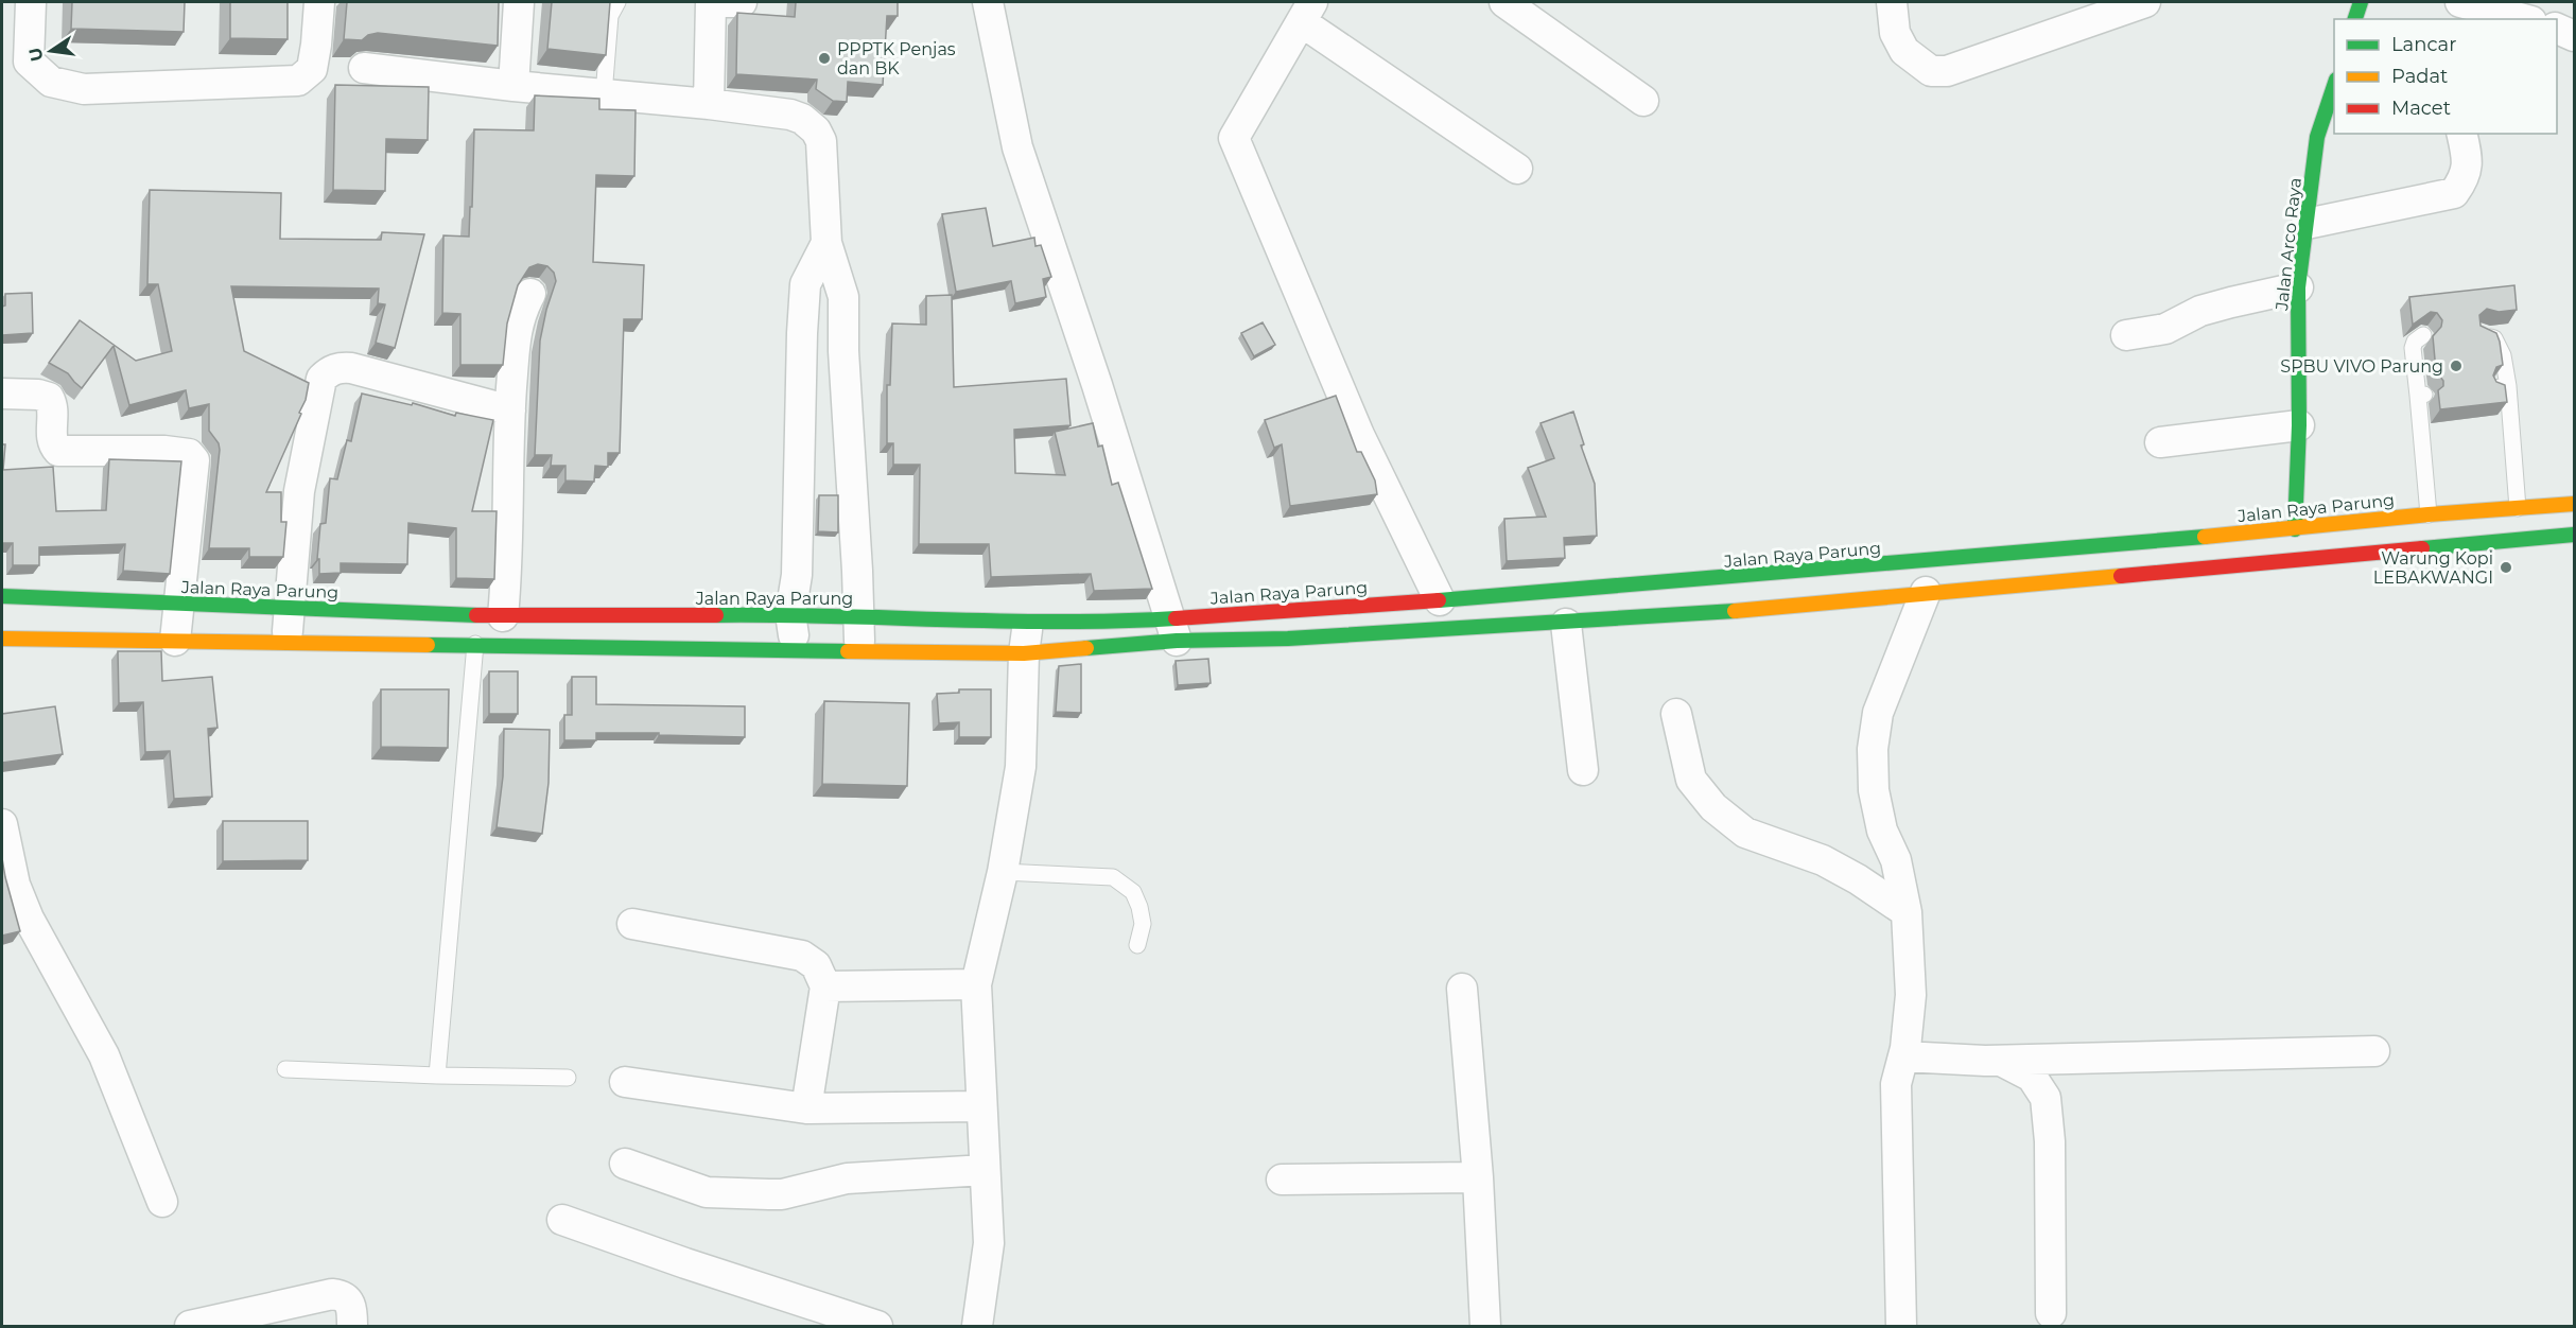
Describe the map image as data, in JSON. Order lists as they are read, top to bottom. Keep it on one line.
{"streets":{"main road":["Jalan Arco Raya","Jalan Raya Parung"]},"crossings":[["Jalan Arco Raya","Jalan Raya Parung"]],"places":["PPPTK Penjas dan BK","SPBU VIVO Parung","Warung Kopi LEBAKWANGI"],"legend":["Lancar","Padat","Macet"],"north":"left"}
